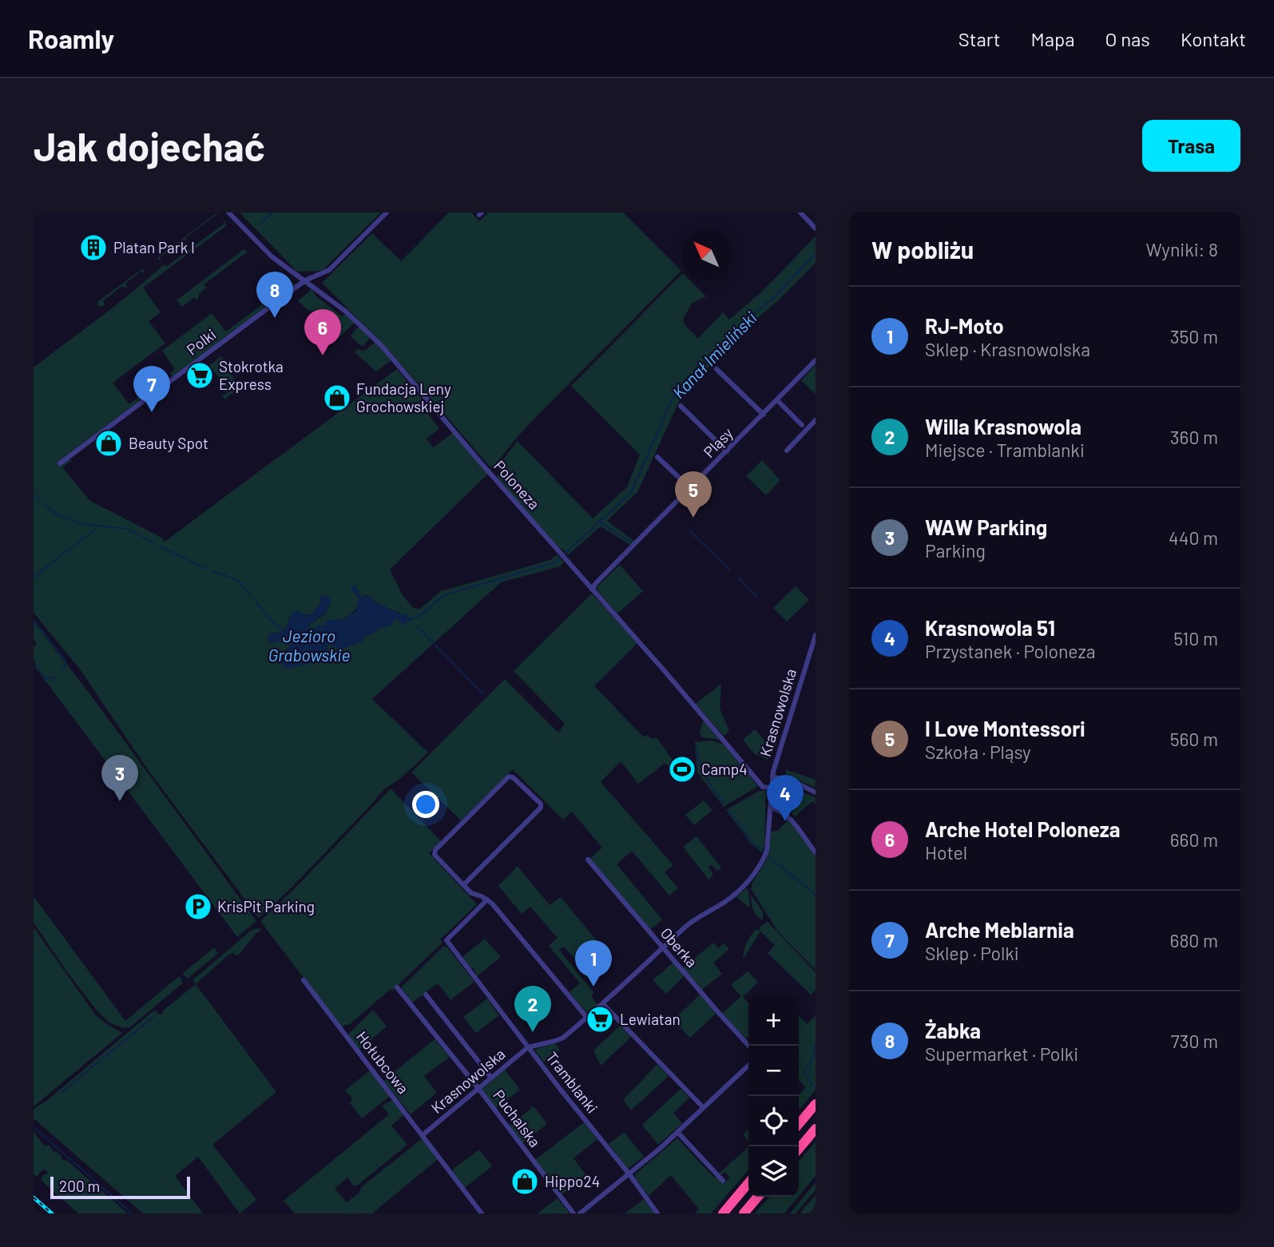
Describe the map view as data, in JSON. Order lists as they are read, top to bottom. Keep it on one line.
{"streets":{"street":["Polki","Pląsy","Poloneza","Krasnowolska","Oberka","Hołubcowa","Tramblanki","Puchalska"]},"crossings":[["Polki","Poloneza"],["Pląsy","Poloneza"],["Poloneza","Krasnowolska"],["Krasnowolska","Oberka"],["Krasnowolska","Hołubcowa"],["Krasnowolska","Tramblanki"],["Krasnowolska","Puchalska"]],"water":["Kanał Imieliński","Jezioro Grabowskie"],"places":{"building":["Platan Park I"],"supermarket":["Stokrotka Express","Lewiatan"],"shop":["Fundacja Leny Grochowskiej","Beauty Spot","Hippo24"],"sports":["Camp4"],"parking":["KrisPit Parking"]},"scale_bar":"200 m","north":"top left","page":{"header":"Roamly","nav":["Start","Mapa","O nas","Kontakt"],"buttons":"Trasa","title":"Jak dojechać","heading":["W pobliżu","Wyniki: 8"],"pins":["8","6","7","5","3","4","1","2"],"list":[{"mark":"1","name":"RJ-Moto","note":"Sklep · Krasnowolska","value":"350 m"},{"mark":"2","name":"Willa Krasnowola","note":"Miejsce · Tramblanki","value":"360 m"},{"mark":"3","name":"WAW Parking","note":"Parking","value":"440 m"},{"mark":"4","name":"Krasnowola 51","note":"Przystanek · Poloneza","value":"510 m"},{"mark":"5","name":"I Love Montessori","note":"Szkoła · Pląsy","value":"560 m"},{"mark":"6","name":"Arche Hotel Poloneza","note":"Hotel","value":"660 m"},{"mark":"7","name":"Arche Meblarnia","note":"Sklep · Polki","value":"680 m"},{"mark":"8","name":"Żabka","note":"Supermarket · Polki","value":"730 m"}],"map_buttons":["+","−"],"scale":"200 m"}}
